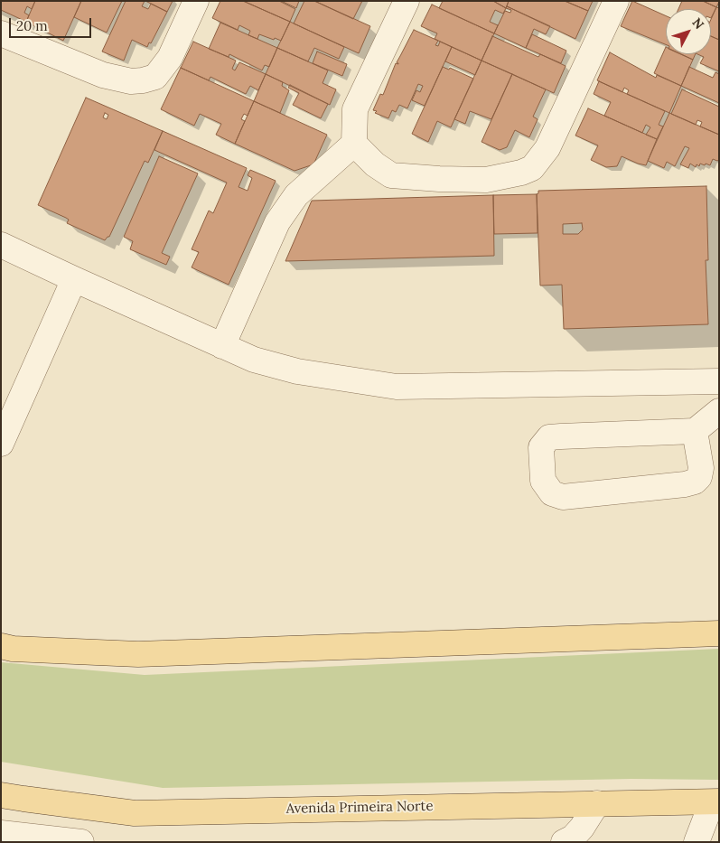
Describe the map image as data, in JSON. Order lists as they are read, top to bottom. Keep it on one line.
{"streets":{"main road":["Avenida Primeira Norte"]},"scale_bar":"20 m","north":"top right"}
